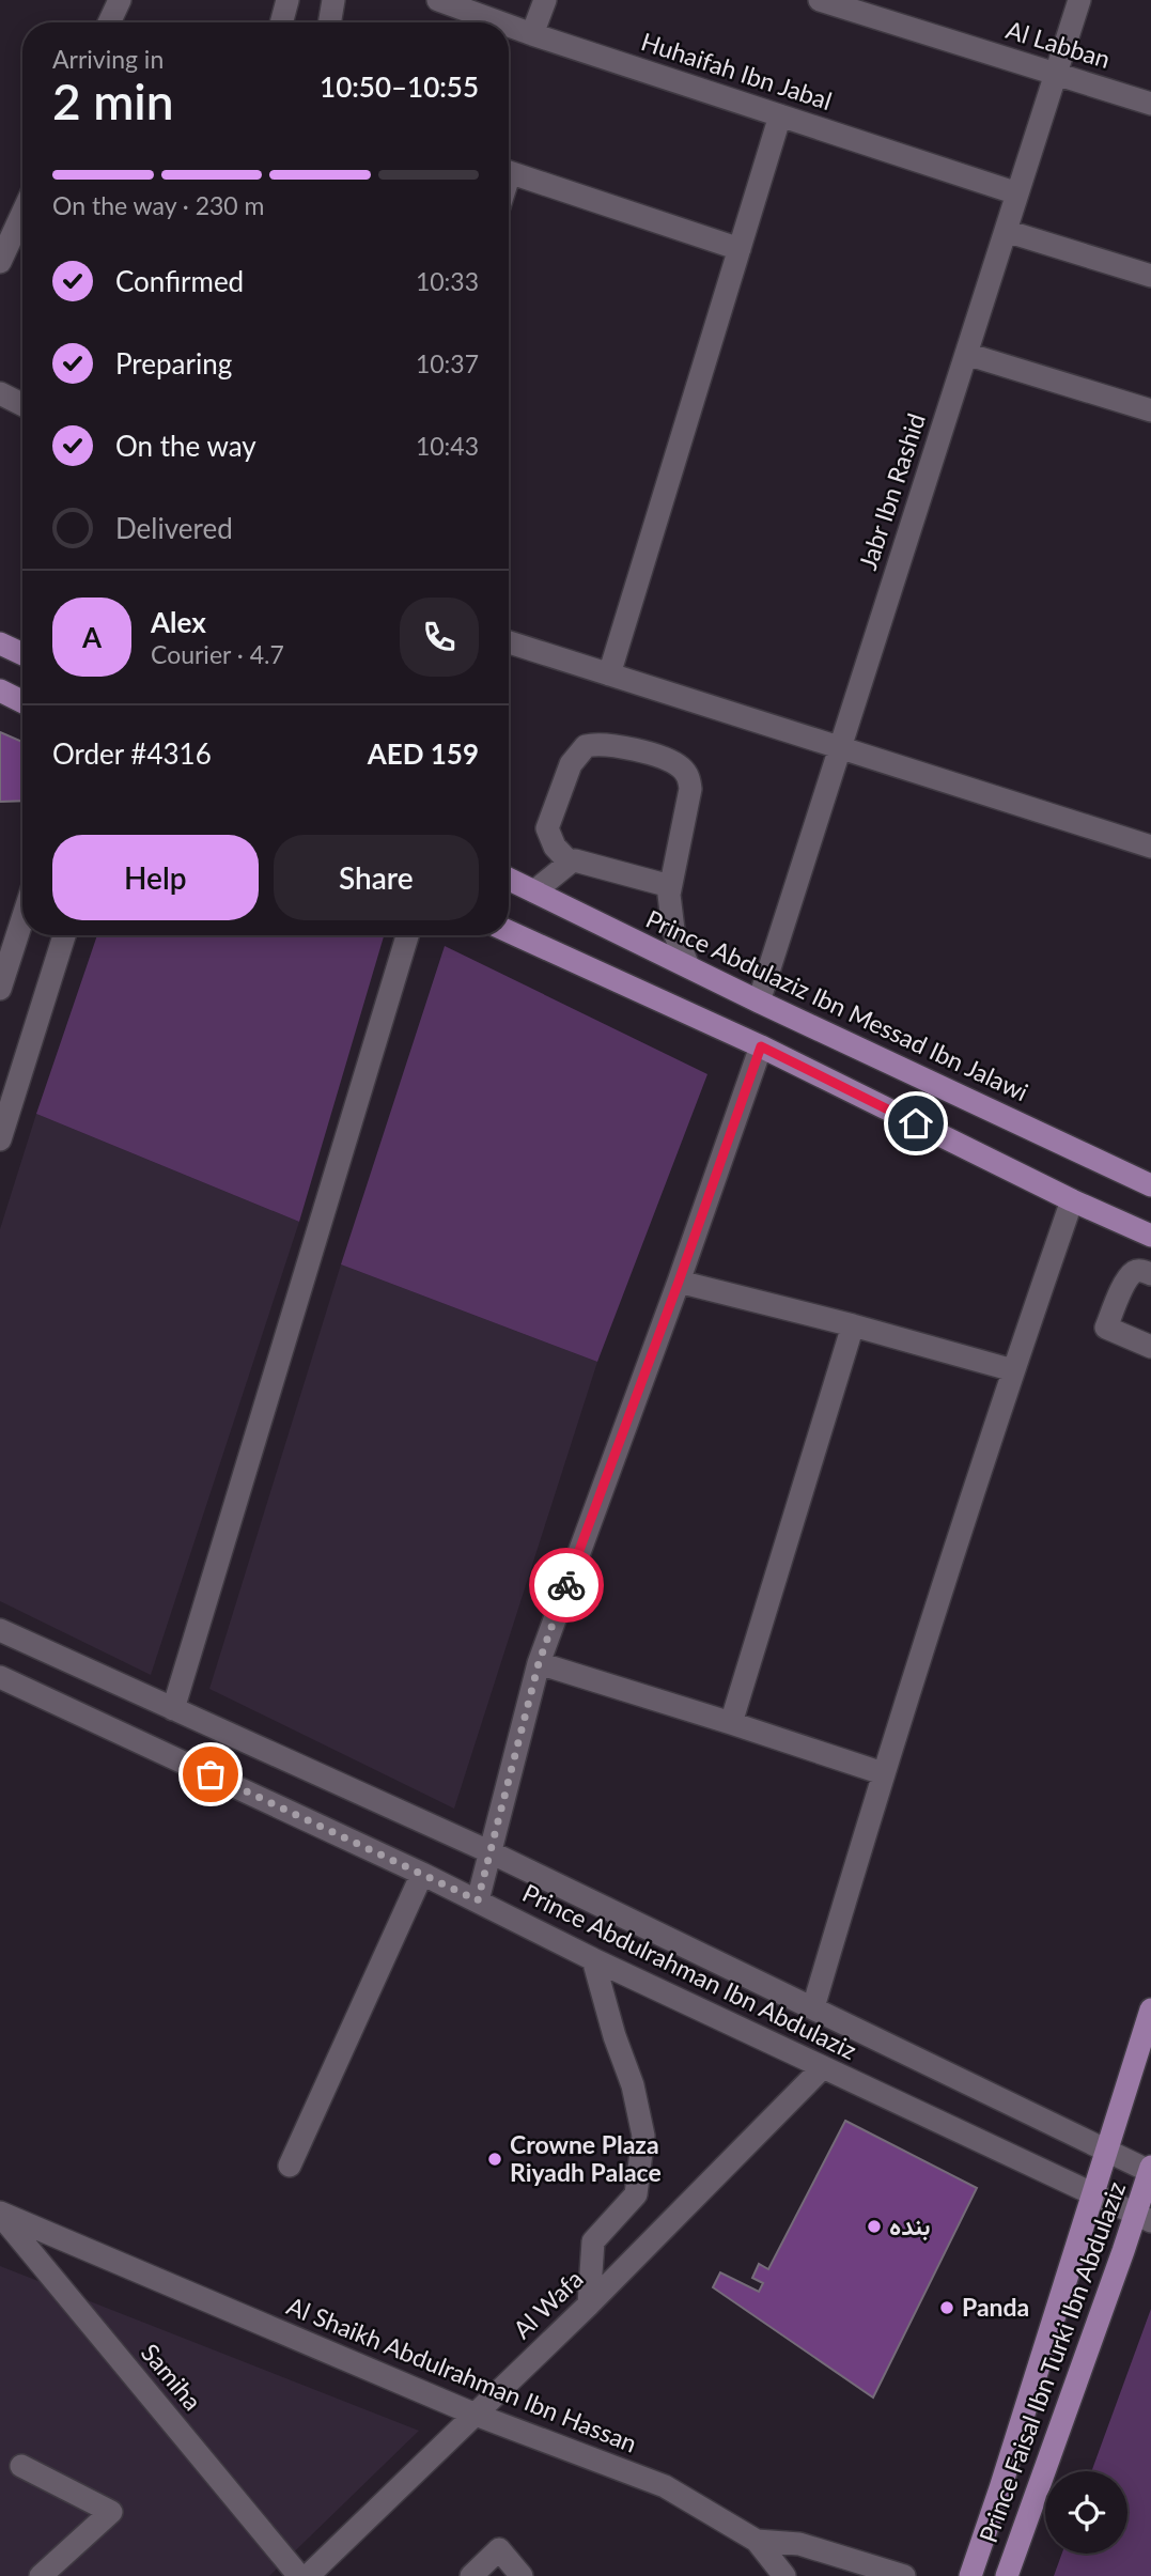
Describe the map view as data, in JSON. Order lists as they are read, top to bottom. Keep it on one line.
{"streets":{"main road":["Prince Abdulaziz Ibn Messad Ibn Jalawi","Prince Faisal Ibn Turki Ibn Abdulaziz"],"street":["Al Labban","Huhaifah Ibn Jabal","Jabr Ibn Rashid","Prince Abdulrahman Ibn Abdulaziz","Al Wafa","Al Shaikh Abdulrahman Ibn Hassan","Samiha"]},"crossings":[["Al Labban","Jabr Ibn Rashid"],["Huhaifah Ibn Jabal","Jabr Ibn Rashid"],["Jabr Ibn Rashid","Prince Abdulaziz Ibn Messad Ibn Jalawi"],["Prince Abdulrahman Ibn Abdulaziz","Al Wafa"],["Prince Abdulrahman Ibn Abdulaziz","Prince Faisal Ibn Turki Ibn Abdulaziz"],["Al Wafa","Al Shaikh Abdulrahman Ibn Hassan"],["Al Shaikh Abdulrahman Ibn Hassan","Samiha"]],"places":["Crowne Plaza Riyadh Palace","بنده","Panda"],"page":{"heading":["2 min","Arriving in","10:50–10:55"],"panel":["Alex","Courier · 4.7","Order #4316","AED 159"],"bar":"On the way · 230 m","list":[["Confirmed","10:33"],["Preparing","10:37"],["On the way","10:43"],"Delivered"],"round":"A","buttons":["Help","Share"]}}
